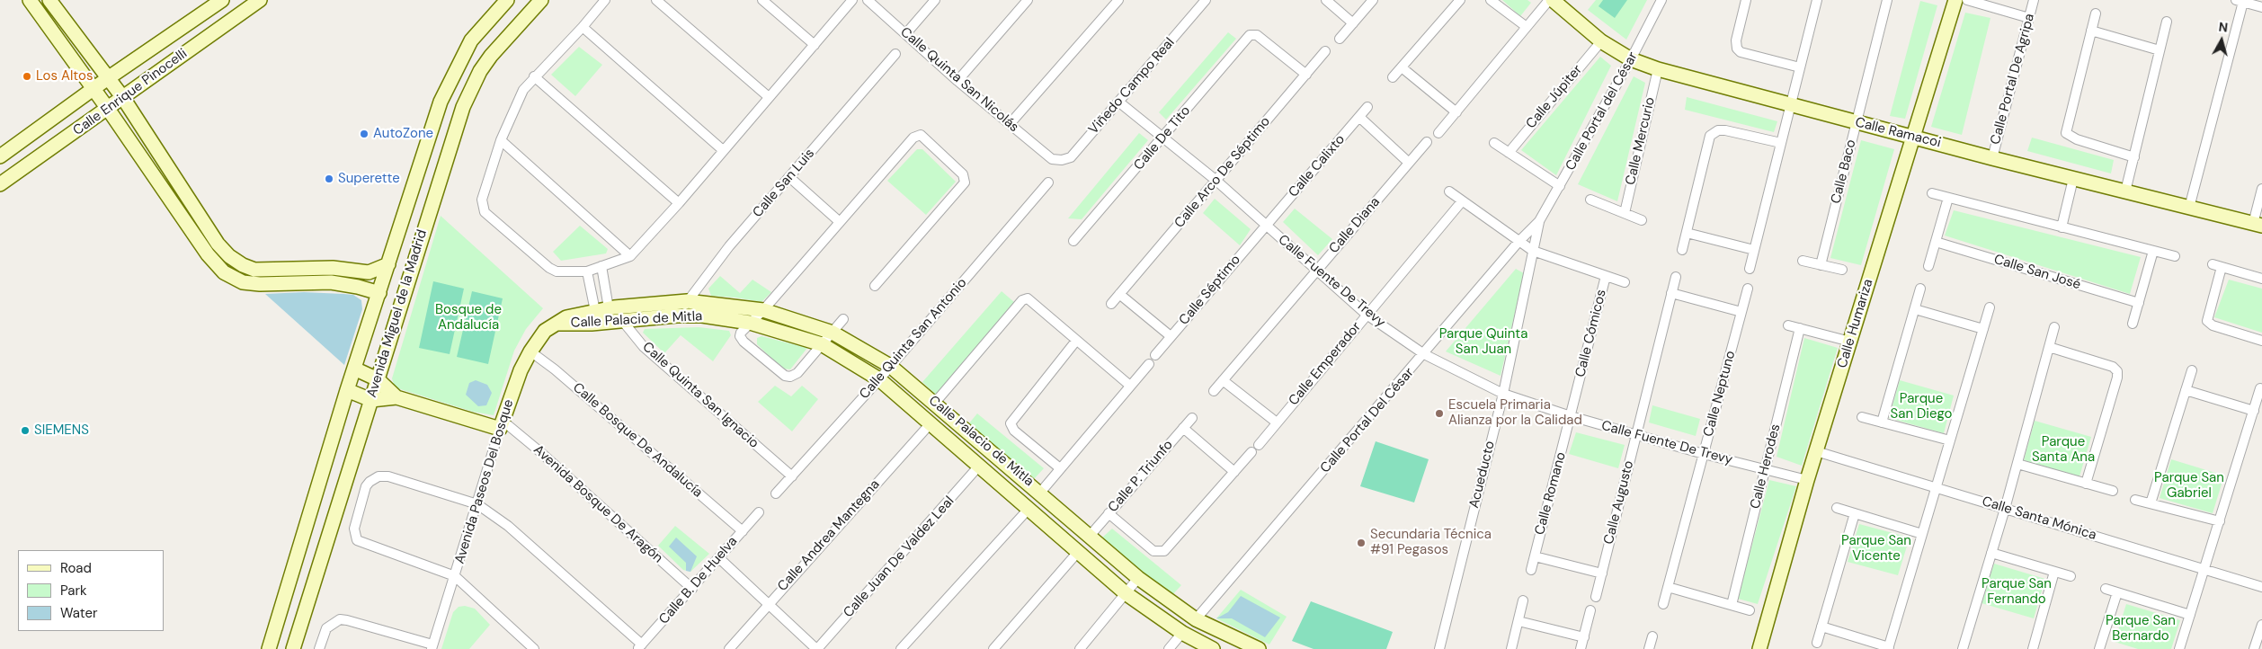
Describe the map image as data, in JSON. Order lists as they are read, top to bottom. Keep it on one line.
{"streets":{"main road":["Calle Enrique Pinocelli","Calle Ramacoi","Avenida Miguel de la Madrid","Calle Palacio de Mitla","Calle Humariza","Avenida Paseos Del Bosque"],"street":["Calle Portal De Agripa","Calle Quinta San Nicolás","Viñedo Campo Real","Calle Júpiter","Calle Portal del César","Calle De Tito","Calle Mercurio","Calle Calixto","Calle Baco","Calle Arco De Séptimo","Calle San Luis","Calle Diana","Calle San José","Calle Fuente De Trevy","Calle Séptimo","Calle Cómicos","Calle Quinta San Antonio","Calle Emperador","Calle Neptuno","Calle Quinta San Ignacio","Calle Portal Del César","Calle Bosque De Andalucía","Calle Herodes","Acueducto","Calle P. Triunfo","Calle Romano","Calle Augusto","Avenida Bosque De Aragón","Calle Santa Mónica","Calle Andrea Mantegna","Calle Juan De Valdez Leal","Calle B. De Huelva"]},"crossings":[["Calle Portal De Agripa","Calle Ramacoi"],["Calle Quinta San Nicolás","Viñedo Campo Real"],["Viñedo Campo Real","Calle Fuente De Trevy"],["Calle Júpiter","Calle Ramacoi"],["Calle Portal del César","Calle Ramacoi"],["Calle Portal del César","Calle Portal Del César"],["Calle Portal del César","Acueducto"],["Calle Ramacoi","Calle Mercurio"],["Calle Ramacoi","Calle Baco"],["Calle Ramacoi","Calle Humariza"],["Calle De Tito","Calle Arco De Séptimo"],["Calle De Tito","Calle Fuente De Trevy"],["Calle Calixto","Calle Fuente De Trevy"],["Calle Calixto","Calle Séptimo"],["Calle Arco De Séptimo","Calle Fuente De Trevy"],["Calle San Luis","Calle Palacio de Mitla"],["Calle Diana","Calle Fuente De Trevy"],["Calle Fuente De Trevy","Calle Séptimo"],["Calle Fuente De Trevy","Calle Humariza"],["Calle Fuente De Trevy","Calle Cómicos"],["Calle Fuente De Trevy","Calle Emperador"],["Calle Fuente De Trevy","Calle Neptuno"],["Calle Fuente De Trevy","Calle Portal Del César"],["Calle Fuente De Trevy","Calle Herodes"],["Calle Fuente De Trevy","Acueducto"],["Calle Fuente De Trevy","Calle Romano"],["Calle Fuente De Trevy","Calle Augusto"],["Calle Palacio de Mitla","Calle Quinta San Antonio"],["Calle Palacio de Mitla","Calle Quinta San Ignacio"],["Calle Palacio de Mitla","Calle Portal Del César"],["Calle Palacio de Mitla","Calle P. Triunfo"],["Calle Palacio de Mitla","Avenida Paseos Del Bosque"],["Calle Palacio de Mitla","Calle Andrea Mantegna"],["Calle Palacio de Mitla","Calle Juan De Valdez Leal"],["Calle Humariza","Calle Santa Mónica"],["Calle Cómicos","Calle Romano"],["Calle Quinta San Antonio","Calle Quinta San Ignacio"],["Calle Portal Del César","Acueducto"],["Calle Bosque De Andalucía","Avenida Paseos Del Bosque"],["Calle Bosque De Andalucía","Calle B. De Huelva"],["Avenida Paseos Del Bosque","Avenida Bosque De Aragón"],["Avenida Bosque De Aragón","Calle B. De Huelva"]],"parks":["Bosque de Andalucía","Parque Quinta San Juan","Parque San Diego","Parque Santa Ana","Parque San Gabriel","Parque San Vicente","Parque San Fernando","Parque San Bernardo"],"places":["Los Altos","AutoZone","Superette","Escuela Primaria Alianza por la Calidad","SIEMENS","Secundaria Técnica #91 Pegasos"],"legend":["Road","Park","Water"],"north":"top"}
